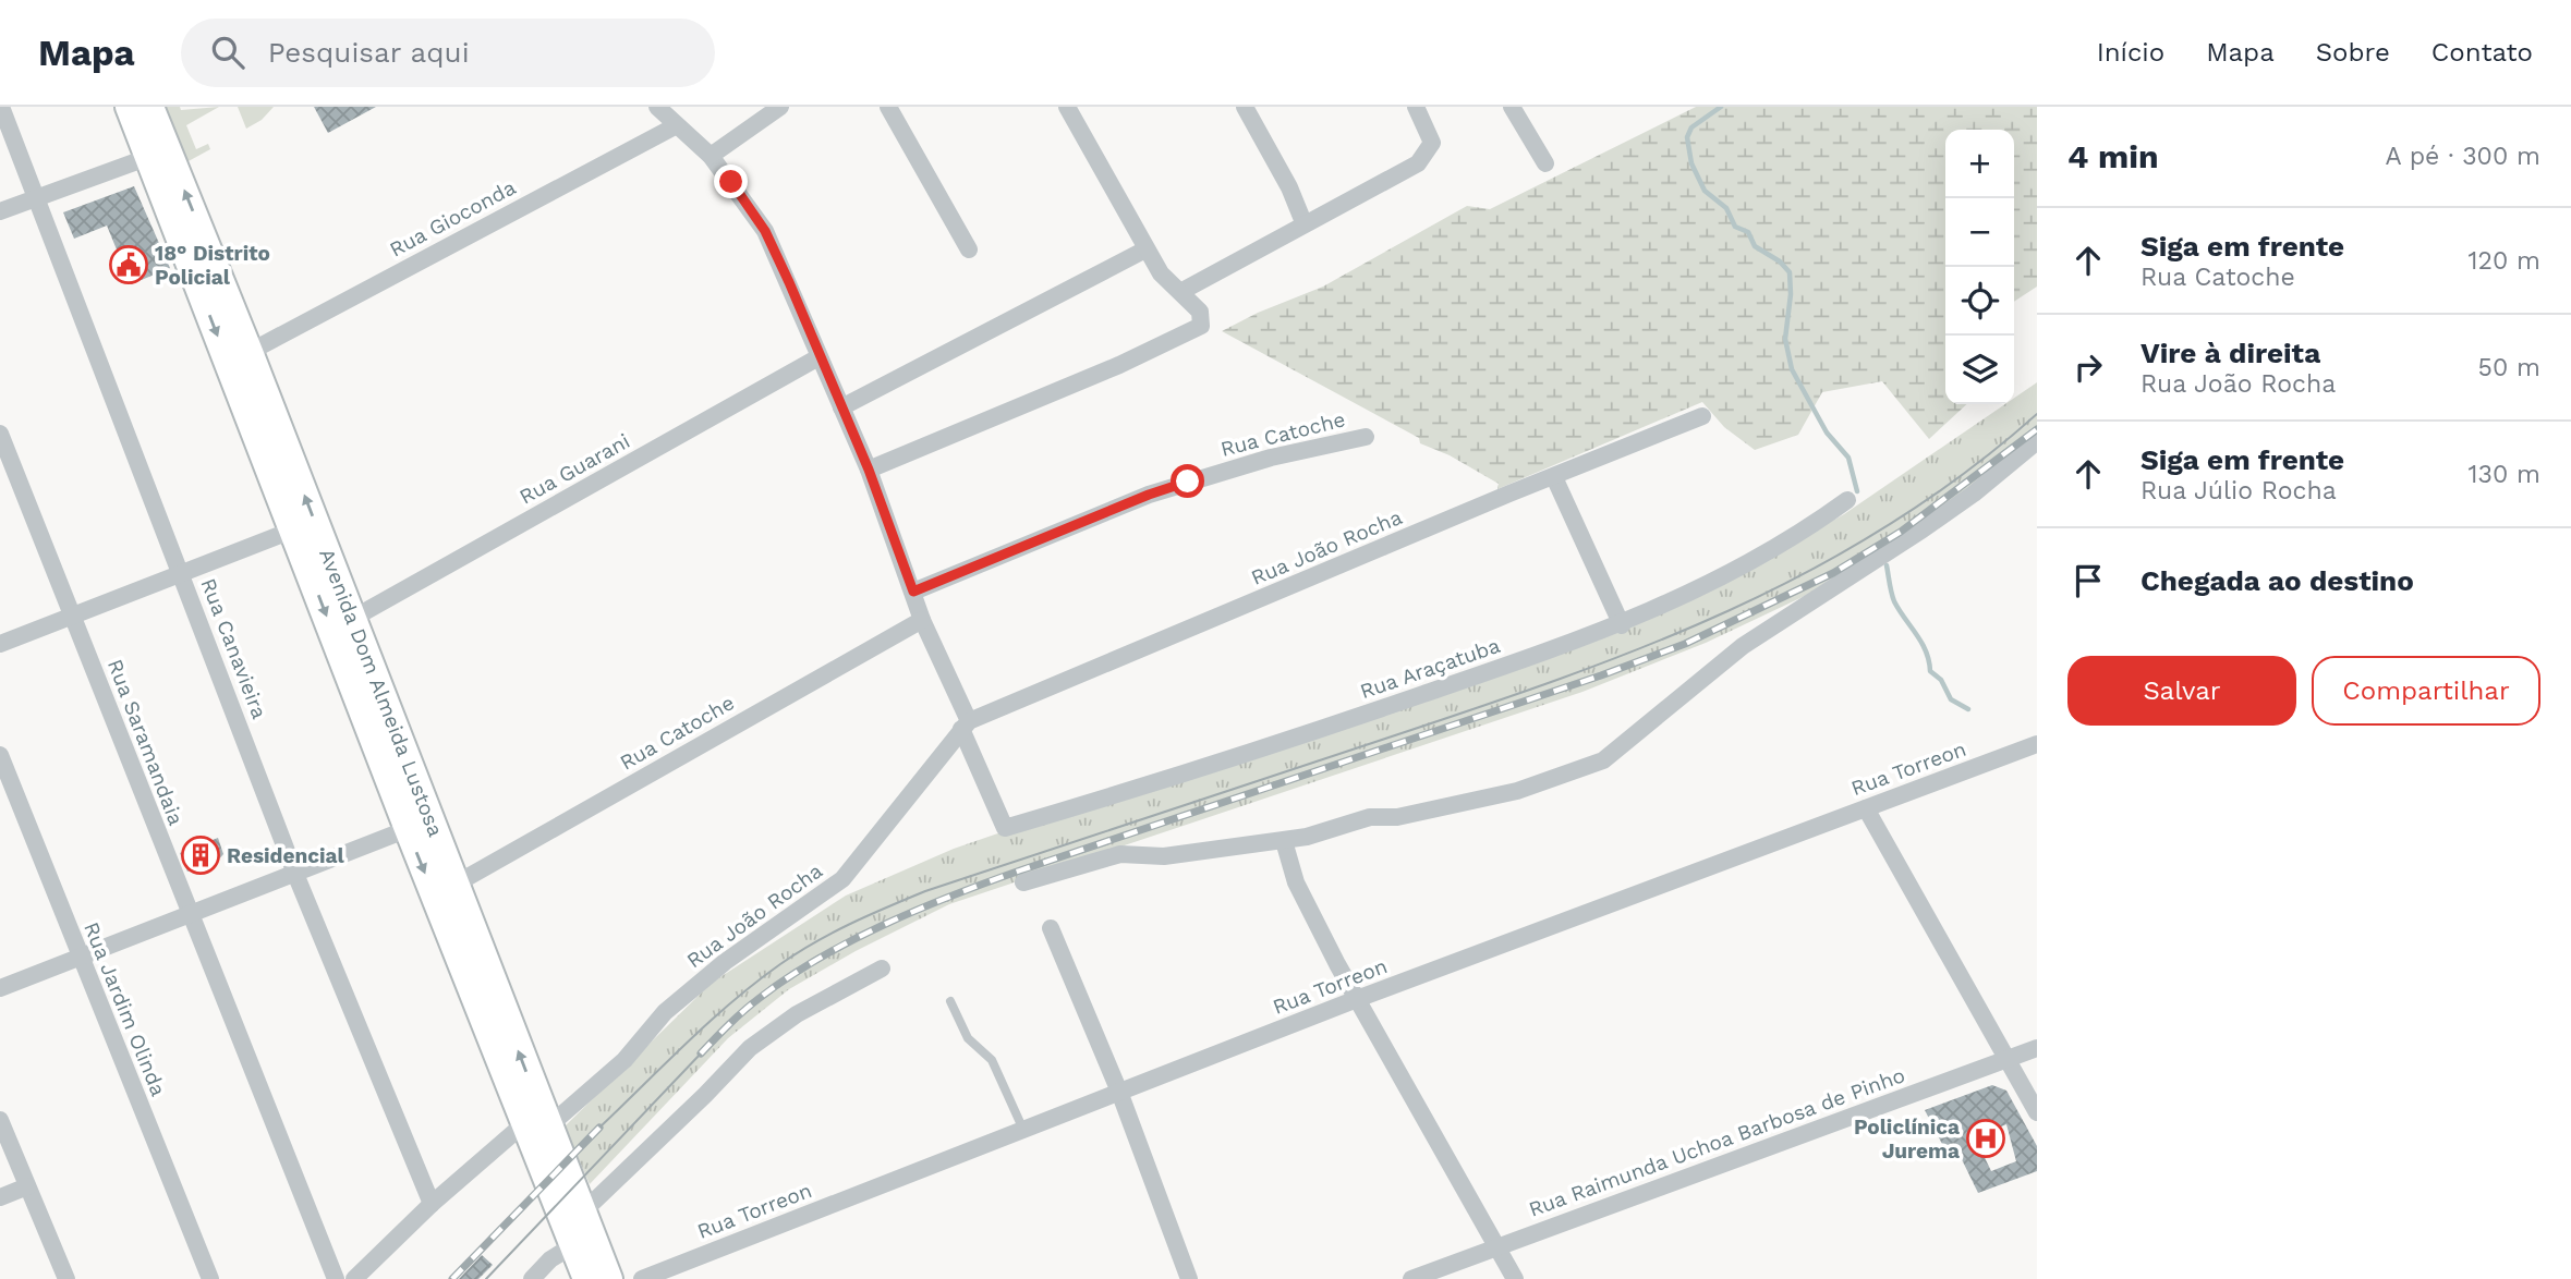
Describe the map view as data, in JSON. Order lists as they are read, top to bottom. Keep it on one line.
{"streets":{"main road":["Avenida Dom Almeida Lustosa"],"street":["Rua Gioconda","Rua Catoche","Rua Guarani","Rua João Rocha","Rua Canavieira","Rua Araçatuba","Rua Saramandaia","Rua Torreon","Rua Jardim Olinda","Rua Raimunda Uchoa Barbosa de Pinho"]},"crossings":[["Rua Gioconda","Avenida Dom Almeida Lustosa"],["Rua Catoche","Avenida Dom Almeida Lustosa"],["Rua Guarani","Avenida Dom Almeida Lustosa"],["Rua João Rocha","Rua Canavieira"],["Rua João Rocha","Rua Araçatuba"],["Rua João Rocha","Avenida Dom Almeida Lustosa"]],"places":{"public building":["18° Distrito Policial"],"building":["Residencial"],"hospital":["Policlínica Jurema"]},"page":{"header":"Mapa","search":"Pesquisar aqui","nav":["Início","Mapa","Sobre","Contato"],"heading":["4 min","A pé · 300 m"],"map_buttons":["+","−"],"list":[["Siga em frente","Rua Catoche","120 m"],["Vire à direita","Rua João Rocha","50 m"],["Siga em frente","Rua Júlio Rocha","130 m"],"Chegada ao destino"],"buttons":["Salvar","Compartilhar"]}}
